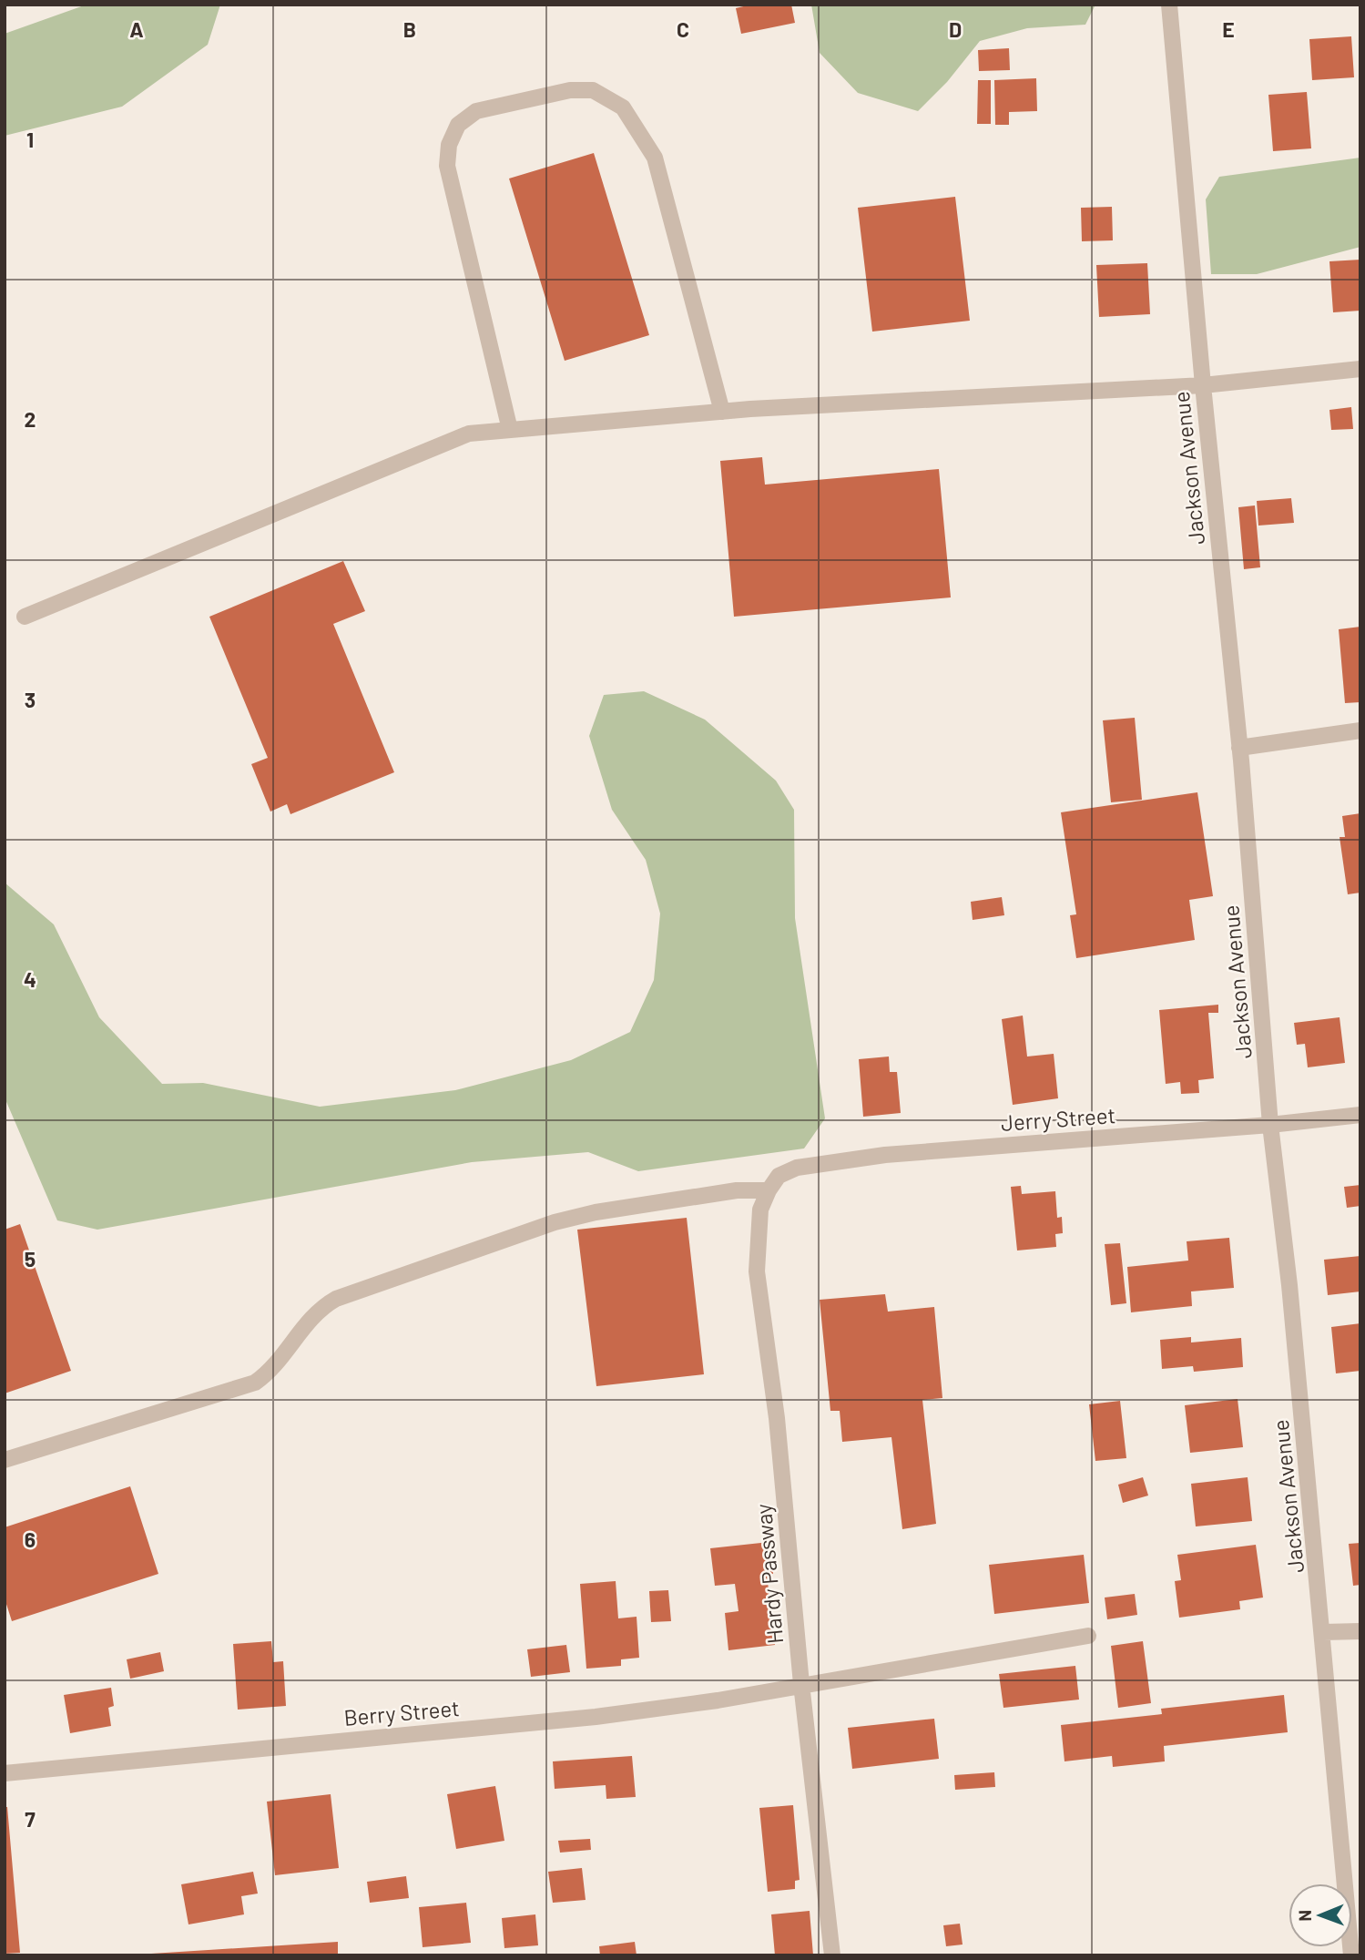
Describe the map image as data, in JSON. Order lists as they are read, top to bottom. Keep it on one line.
{"streets":{"street":["Jackson Avenue","Jerry Street","Hardy Passway","Berry Street"]},"crossings":[["Jackson Avenue","Jerry Street"],["Jerry Street","Hardy Passway"],["Hardy Passway","Berry Street"]],"north":"left","grid":{"columns":["A","B","C","D","E"],"rows":["1","2","3","4","5","6","7"]}}
